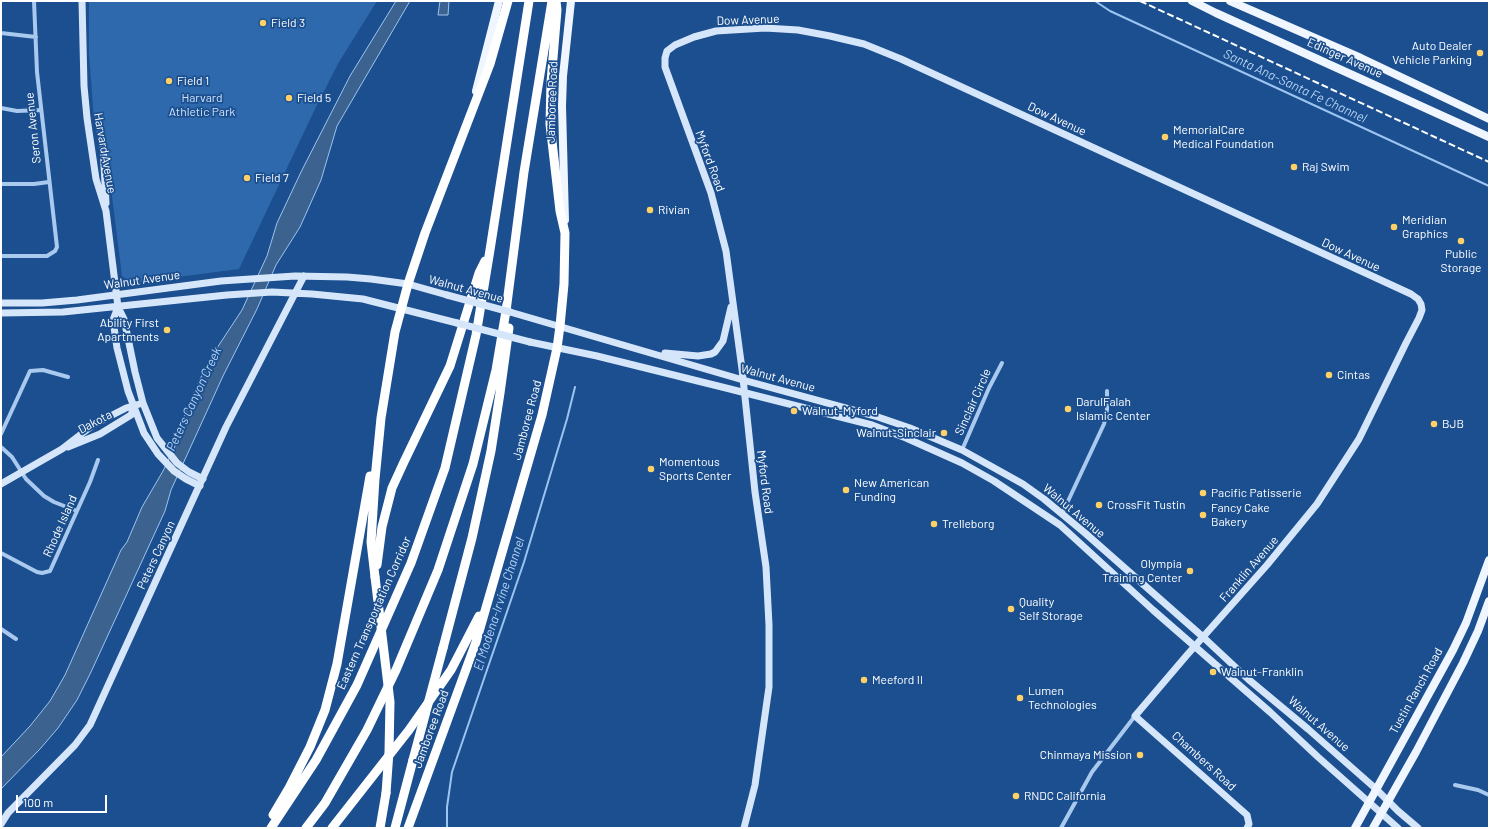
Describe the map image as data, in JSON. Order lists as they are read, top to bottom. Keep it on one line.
{"streets":{"highway":["Jamboree Road","Eastern Transportation Corridor"],"main road":["Edinger Avenue","Tustin Ranch Road"],"street":["Dow Avenue","Seron Avenue","Harvard Avenue","Myford Road","Walnut Avenue","Sinclair Circle","Dakota","Rhode Island","Peters Canyon","Franklin Avenue","Chambers Road"]},"crossings":[["Dow Avenue","Myford Road"],["Dow Avenue","Franklin Avenue"],["Jamboree Road","Walnut Avenue"],["Harvard Avenue","Walnut Avenue"],["Harvard Avenue","Dakota"],["Harvard Avenue","Peters Canyon"],["Myford Road","Walnut Avenue"],["Walnut Avenue","Sinclair Circle"],["Walnut Avenue","Peters Canyon"],["Walnut Avenue","Franklin Avenue"],["Walnut Avenue","Tustin Ranch Road"],["Franklin Avenue","Chambers Road"]],"water":["Santa Ana-Santa Fe Channel","Peters Canyon Creek","El Modena-Irvine Channel"],"parks":["Harvard Athletic Park"],"places":["Field 3","Auto Dealer Vehicle Parking","Field 1","Field 5","MemorialCare Medical Foundation","Raj Swim","Field 7","Rivian","Meridian Graphics","Public Storage","Ability First Apartments","Cintas","DarulFalah Islamic Center","Walnut-Myford","BJB","Walnut-Sinclair","Momentous Sports Center","New American Funding","Pacific Patisserie","CrossFit Tustin","Fancy Cake Bakery","Trelleborg","Olympia Training Center","Quality Self Storage","Walnut-Franklin","Meeford II","Lumen Technologies","Chinmaya Mission","RNDC California"],"scale_bar":"100 m"}
